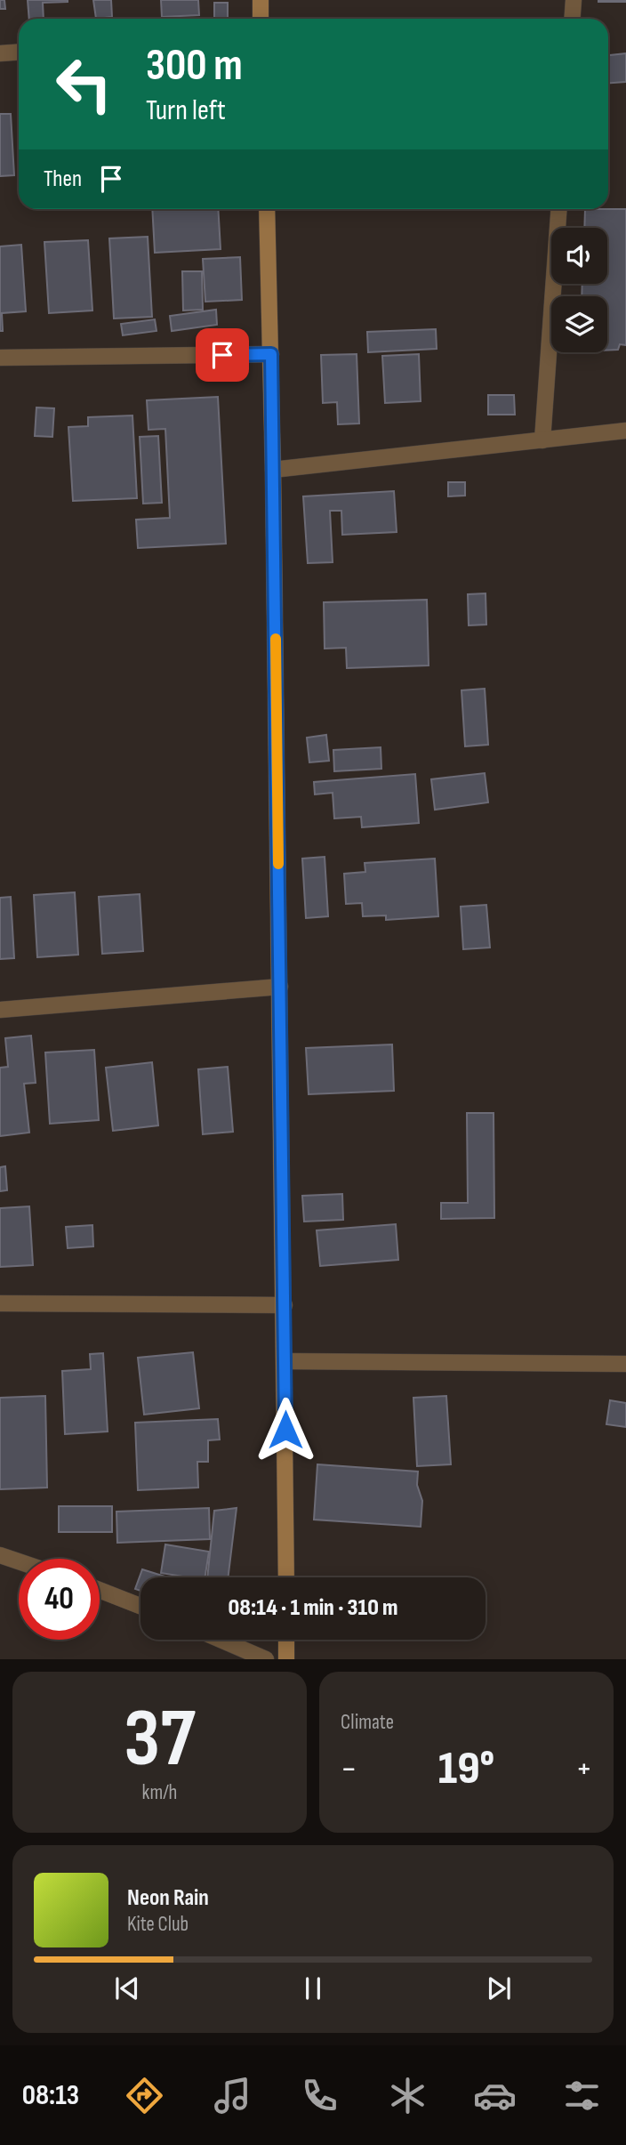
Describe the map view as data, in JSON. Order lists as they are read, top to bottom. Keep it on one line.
{"page":{"turn":["300 m","Turn left"],"then":"Then","limit":"40","trip":"08:14 · 1 min · 310 m","tile":[["37","km/h"],"Climate"],"heat":["−","19°","+"],"song":["Neon Rain","Kite Club"],"tabs":"08:13"}}
